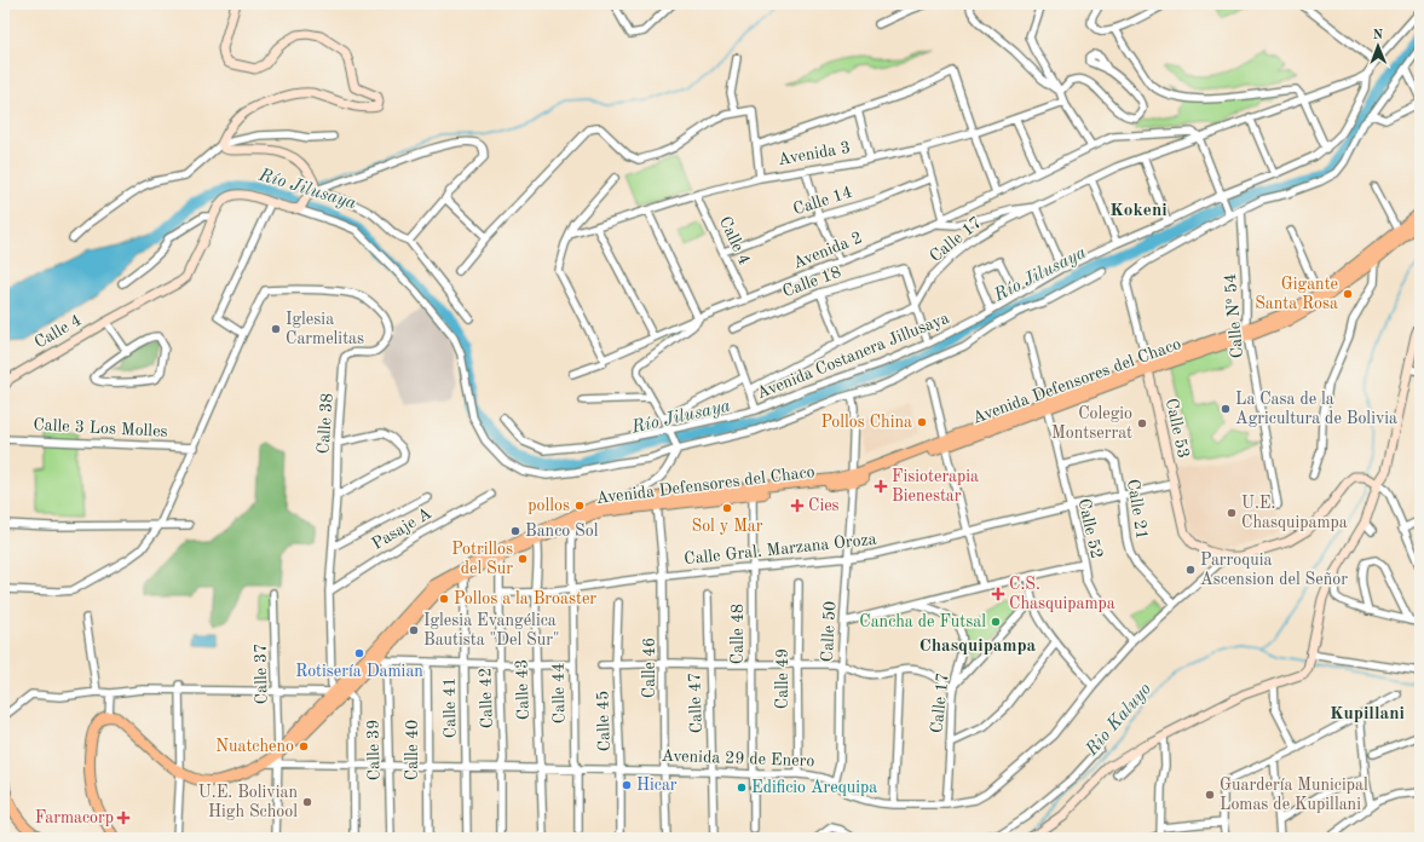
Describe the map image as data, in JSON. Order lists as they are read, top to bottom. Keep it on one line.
{"streets":{"main road":["Avenida Defensores del Chaco"],"street":["Avenida 3","Calle 14","Calle 17","Calle 4","Avenida 2","Calle 18","Calle Nº 54","Avenida Costanera Jillusaya","Calle 38","Calle 3 Los Molles","Calle 53","Calle 21","Pasaje A","Calle 52","Calle Gral. Marzana Oroza","Calle 50","Calle 48","Calle 46","Calle 37","Calle 49","Calle 43","Calle 44","Calle 42","Calle 47","Calle 41","Calle 45","Calle 39","Calle 40","Avenida 29 de Enero"]},"crossings":[["Avenida 3","Calle 4"],["Calle 14","Calle 4"],["Calle 17","Avenida 2"],["Calle 17","Calle 18"],["Calle 17","Avenida Costanera Jillusaya"],["Calle 17","Avenida 29 de Enero"],["Calle 4","Avenida 2"],["Calle Nº 54","Avenida Defensores del Chaco"],["Avenida Defensores del Chaco","Calle 38"],["Avenida Defensores del Chaco","Calle 53"],["Avenida Defensores del Chaco","Calle 52"],["Avenida Defensores del Chaco","Calle 50"],["Avenida Defensores del Chaco","Calle 48"],["Avenida Defensores del Chaco","Calle 46"],["Avenida Defensores del Chaco","Calle 37"],["Avenida Defensores del Chaco","Calle 43"],["Avenida Defensores del Chaco","Calle 44"],["Avenida Defensores del Chaco","Calle 42"],["Avenida Defensores del Chaco","Calle 41"],["Avenida Defensores del Chaco","Calle 39"],["Avenida Defensores del Chaco","Avenida 29 de Enero"],["Calle 38","Pasaje A"],["Calle 38","Avenida 29 de Enero"],["Calle 53","Calle Gral. Marzana Oroza"],["Calle 53","Avenida 29 de Enero"],["Calle 21","Calle 52"],["Calle 21","Calle Gral. Marzana Oroza"],["Calle 21","Avenida 29 de Enero"],["Calle 52","Calle Gral. Marzana Oroza"],["Calle 52","Avenida 29 de Enero"],["Calle Gral. Marzana Oroza","Calle 50"],["Calle Gral. Marzana Oroza","Calle 48"],["Calle Gral. Marzana Oroza","Calle 46"],["Calle Gral. Marzana Oroza","Calle 43"],["Calle Gral. Marzana Oroza","Calle 44"],["Calle Gral. Marzana Oroza","Calle 42"],["Calle 50","Avenida 29 de Enero"],["Calle 48","Avenida 29 de Enero"],["Calle 46","Avenida 29 de Enero"],["Calle 37","Avenida 29 de Enero"],["Calle 49","Avenida 29 de Enero"],["Calle 43","Avenida 29 de Enero"],["Calle 44","Avenida 29 de Enero"],["Calle 42","Avenida 29 de Enero"],["Calle 47","Avenida 29 de Enero"],["Calle 41","Avenida 29 de Enero"],["Calle 45","Avenida 29 de Enero"],["Calle 39","Avenida 29 de Enero"],["Calle 40","Avenida 29 de Enero"]],"districts":["Kokeni","Chasquipampa","Kupillani"],"water":["Río Jilusaya","Rio Kaluyo"],"places":{"other":["Gigante Santa Rosa","Iglesia Carmelitas","La Casa de la Agricultura de Bolivia","Pollos China","Colegio Montserrat","pollos","Sol y Mar","U.E. Chasquipampa","Banco Sol","Potrillos del Sur","Parroquia Ascension del Señor","Pollos a la Broaster","Cancha de Futsal","Iglesia Evangélica Bautista \"Del Sur\"","Rotisería Damian","Nuatcheno","Hicar","Edificio Arequipa","Guardería Municipal Lomas de Kupillani","U.E. Bolivian High School"],"health":["Fisioterapia Bienestar","Cies","C.S. Chasquipampa","Farmacorp"]},"north":"top"}
